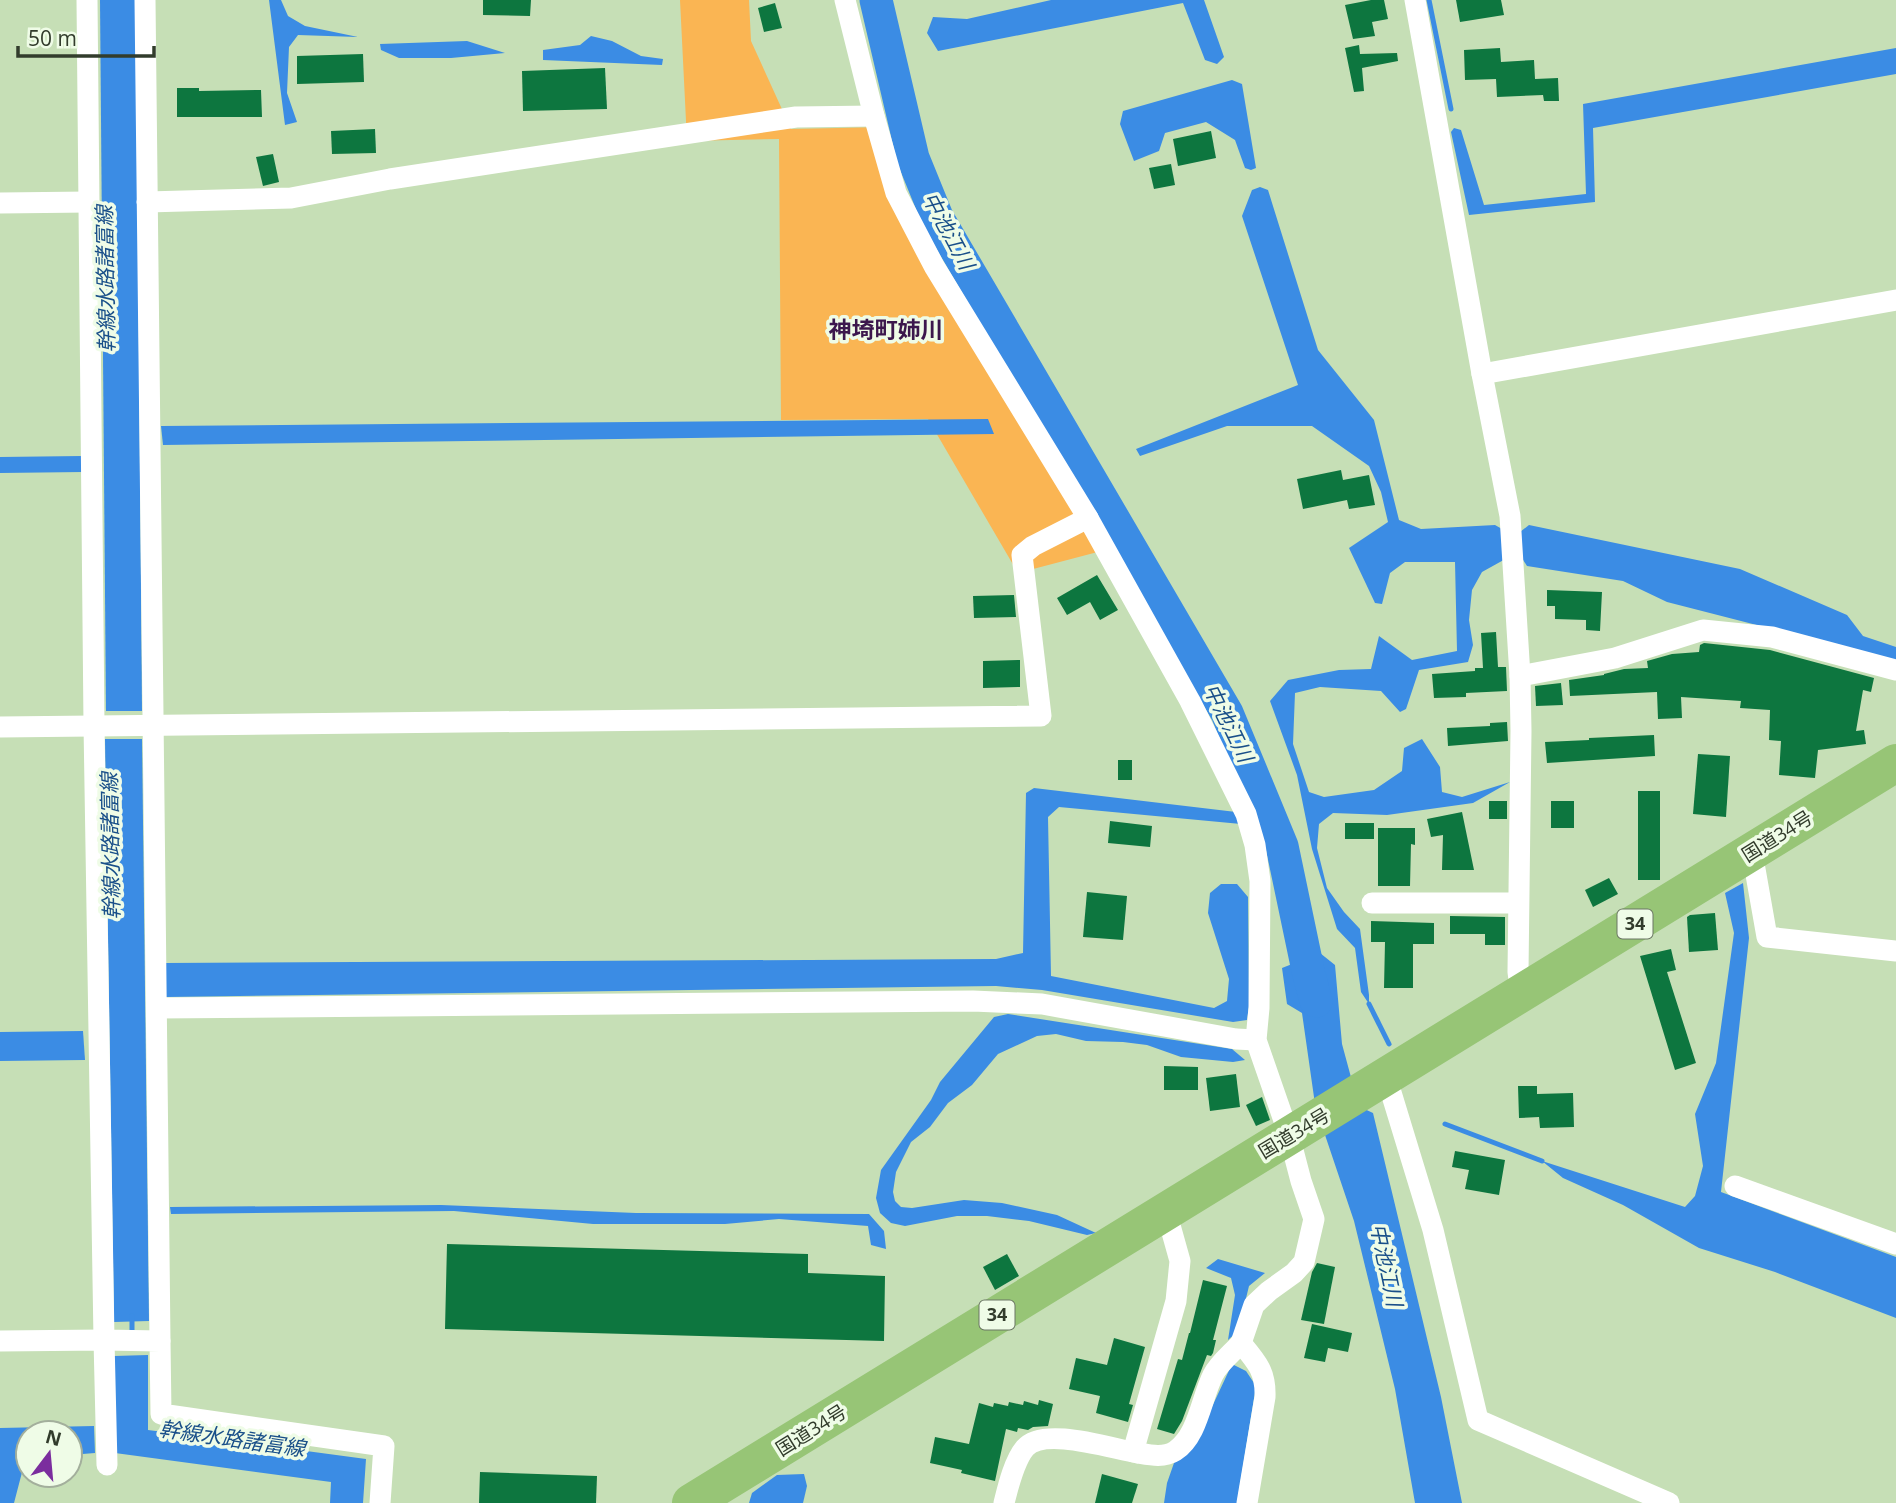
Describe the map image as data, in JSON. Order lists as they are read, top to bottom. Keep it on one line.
{"streets":{"highway":["国道34号","34"]},"districts":["神埼町姉川"],"water":["中池江川","幹線水路諸富線"],"scale_bar":"50 m","north":"top"}
